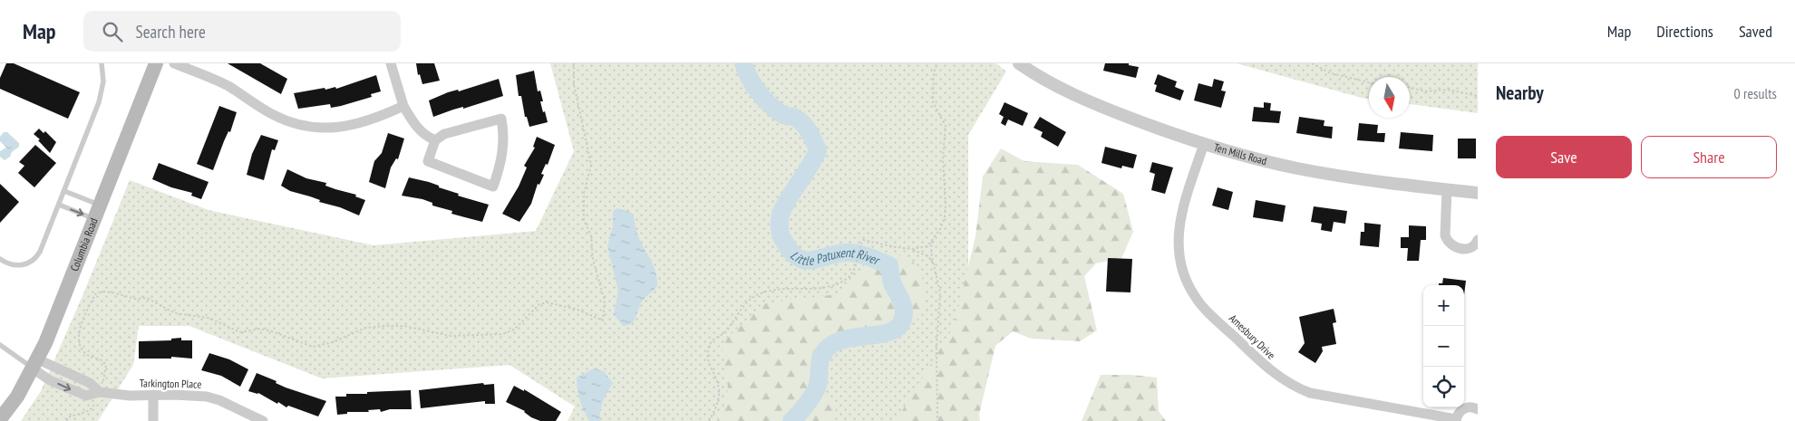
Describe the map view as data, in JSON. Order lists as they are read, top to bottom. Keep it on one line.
{"streets":{"main road":["Columbia Road"],"street":["Ten Mills Road","Amesbury Drive","Tarkington Place"]},"crossings":[["Ten Mills Road","Amesbury Drive"],["Columbia Road","Tarkington Place"]],"water":["Little Patuxent River"],"north":"bottom","page":{"header":"Map","search":"Search here","nav":["Map","Directions","Saved"],"heading":["Nearby","0 results"],"buttons":["Save","Share"],"map_buttons":["+","−"]}}
